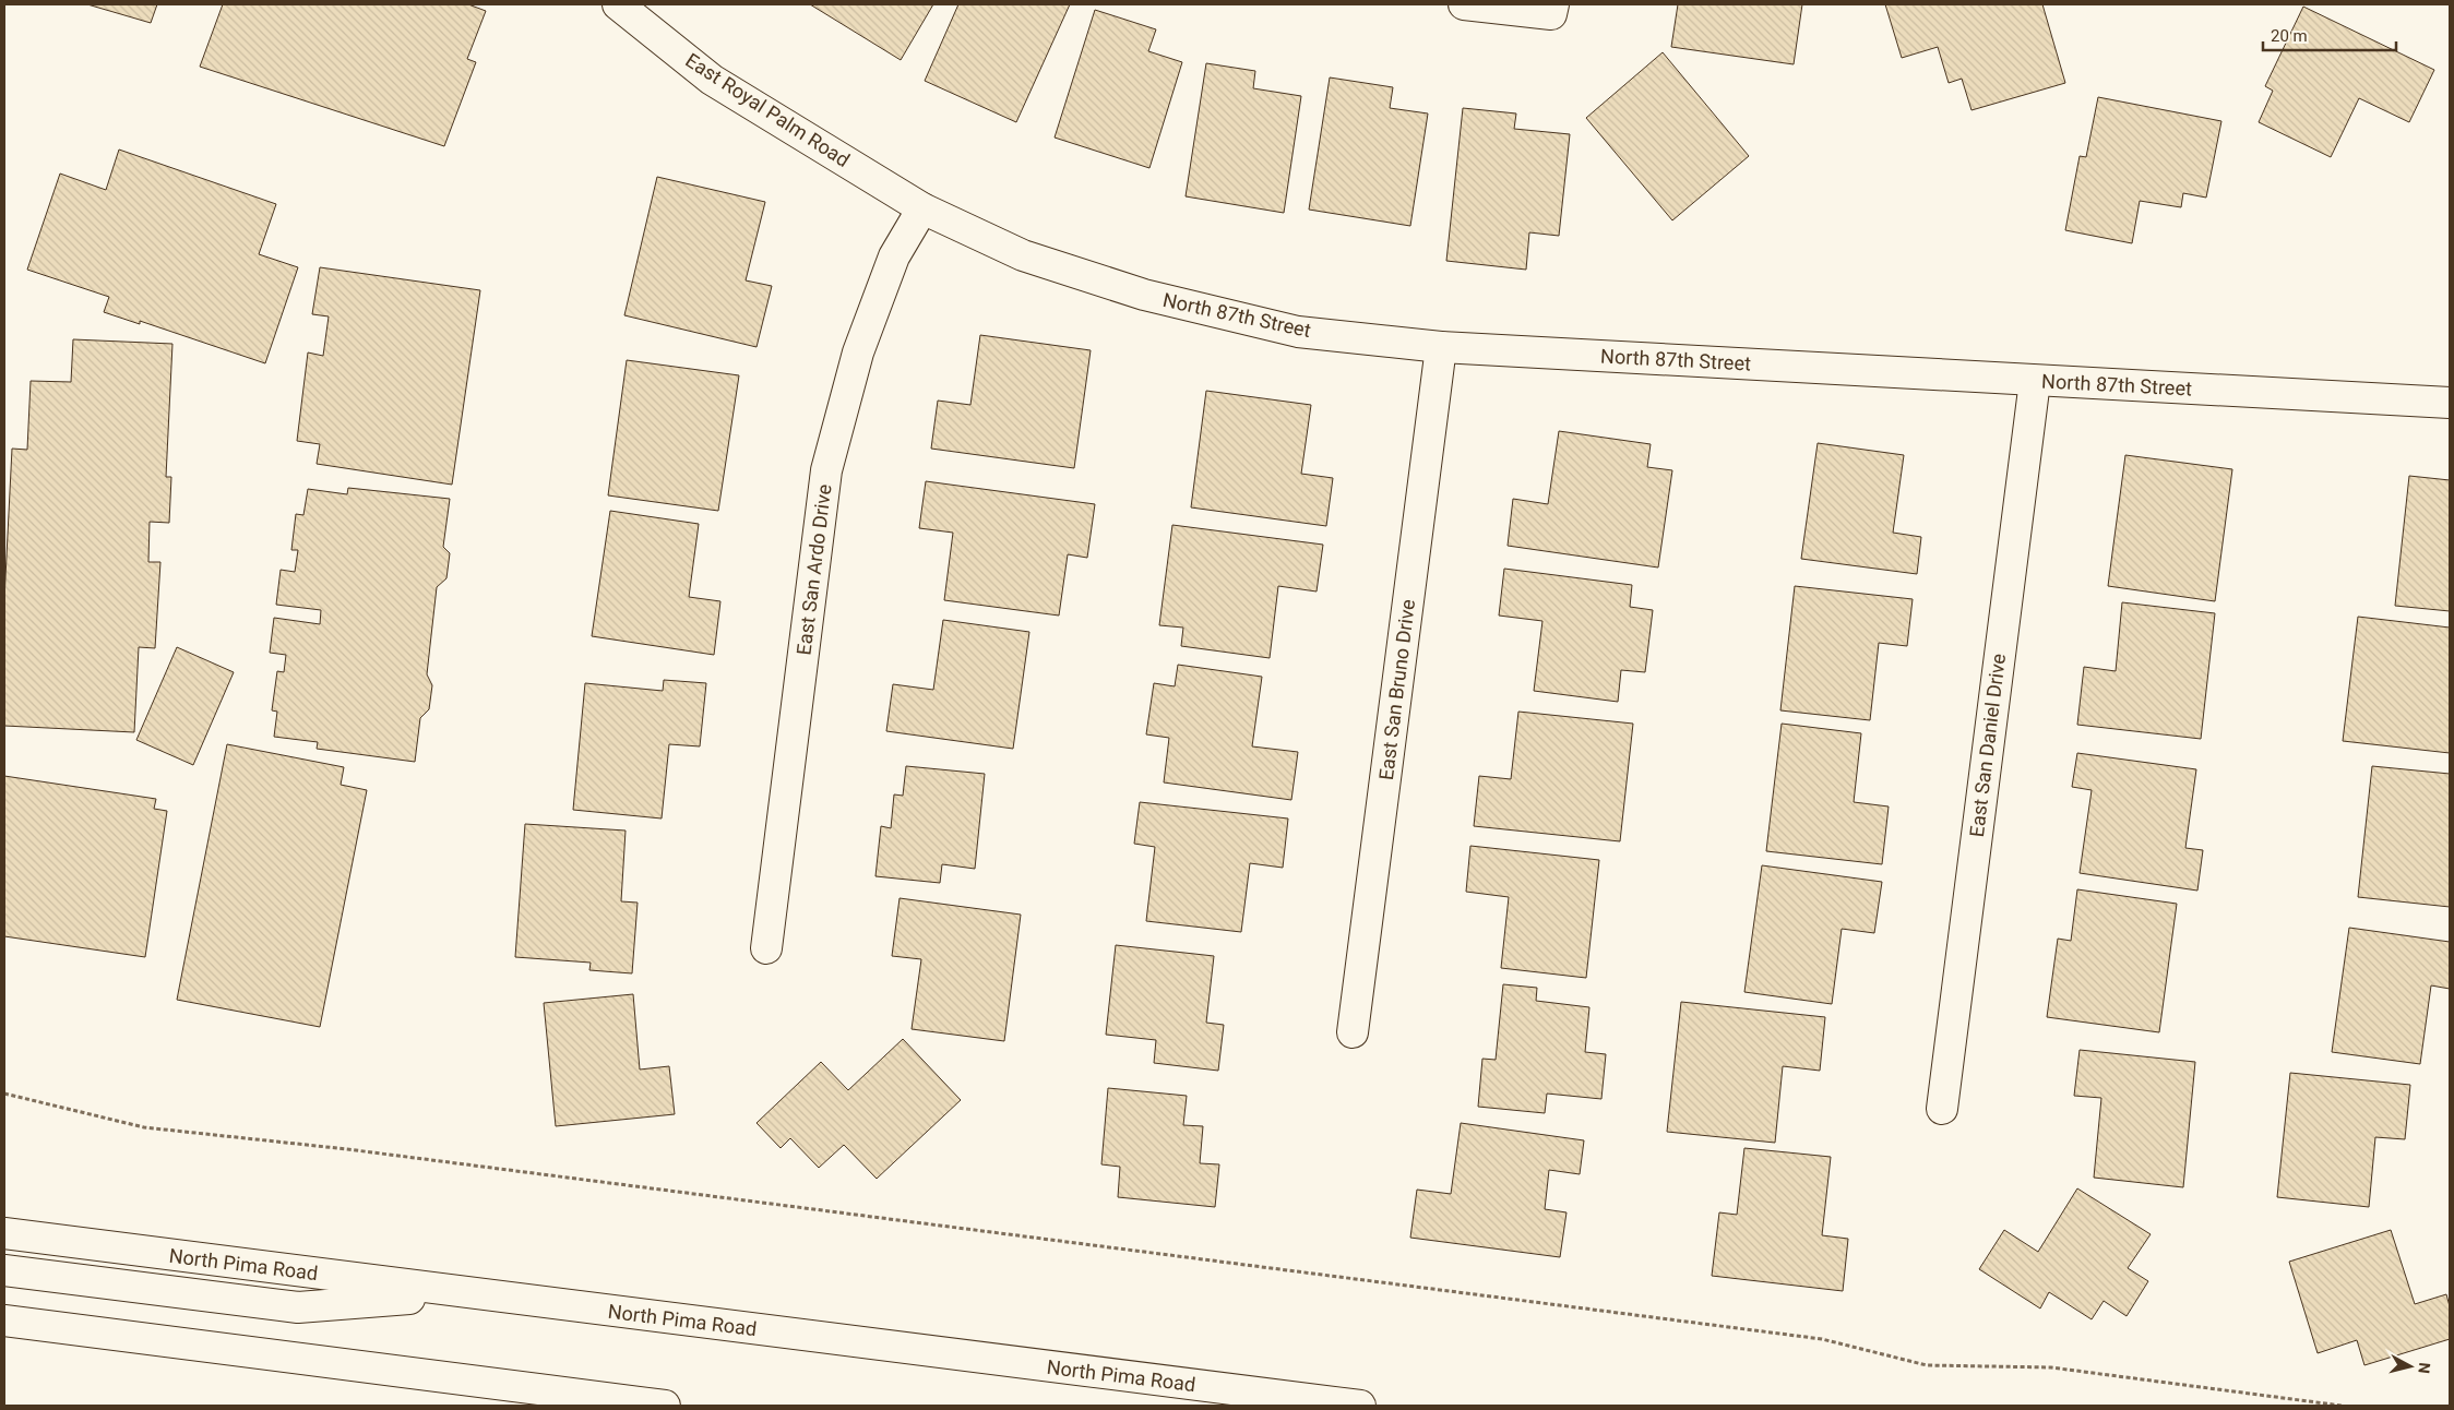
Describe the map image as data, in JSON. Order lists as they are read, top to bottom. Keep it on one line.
{"streets":{"street":["East Royal Palm Road","North 87th Street","East San Ardo Drive","East San Bruno Drive","East San Daniel Drive","North Pima Road"]},"crossings":[["East Royal Palm Road","North 87th Street"],["East Royal Palm Road","East San Ardo Drive"],["North 87th Street","East San Ardo Drive"],["North 87th Street","East San Bruno Drive"],["North 87th Street","East San Daniel Drive"]],"scale_bar":"20 m","north":"right"}
